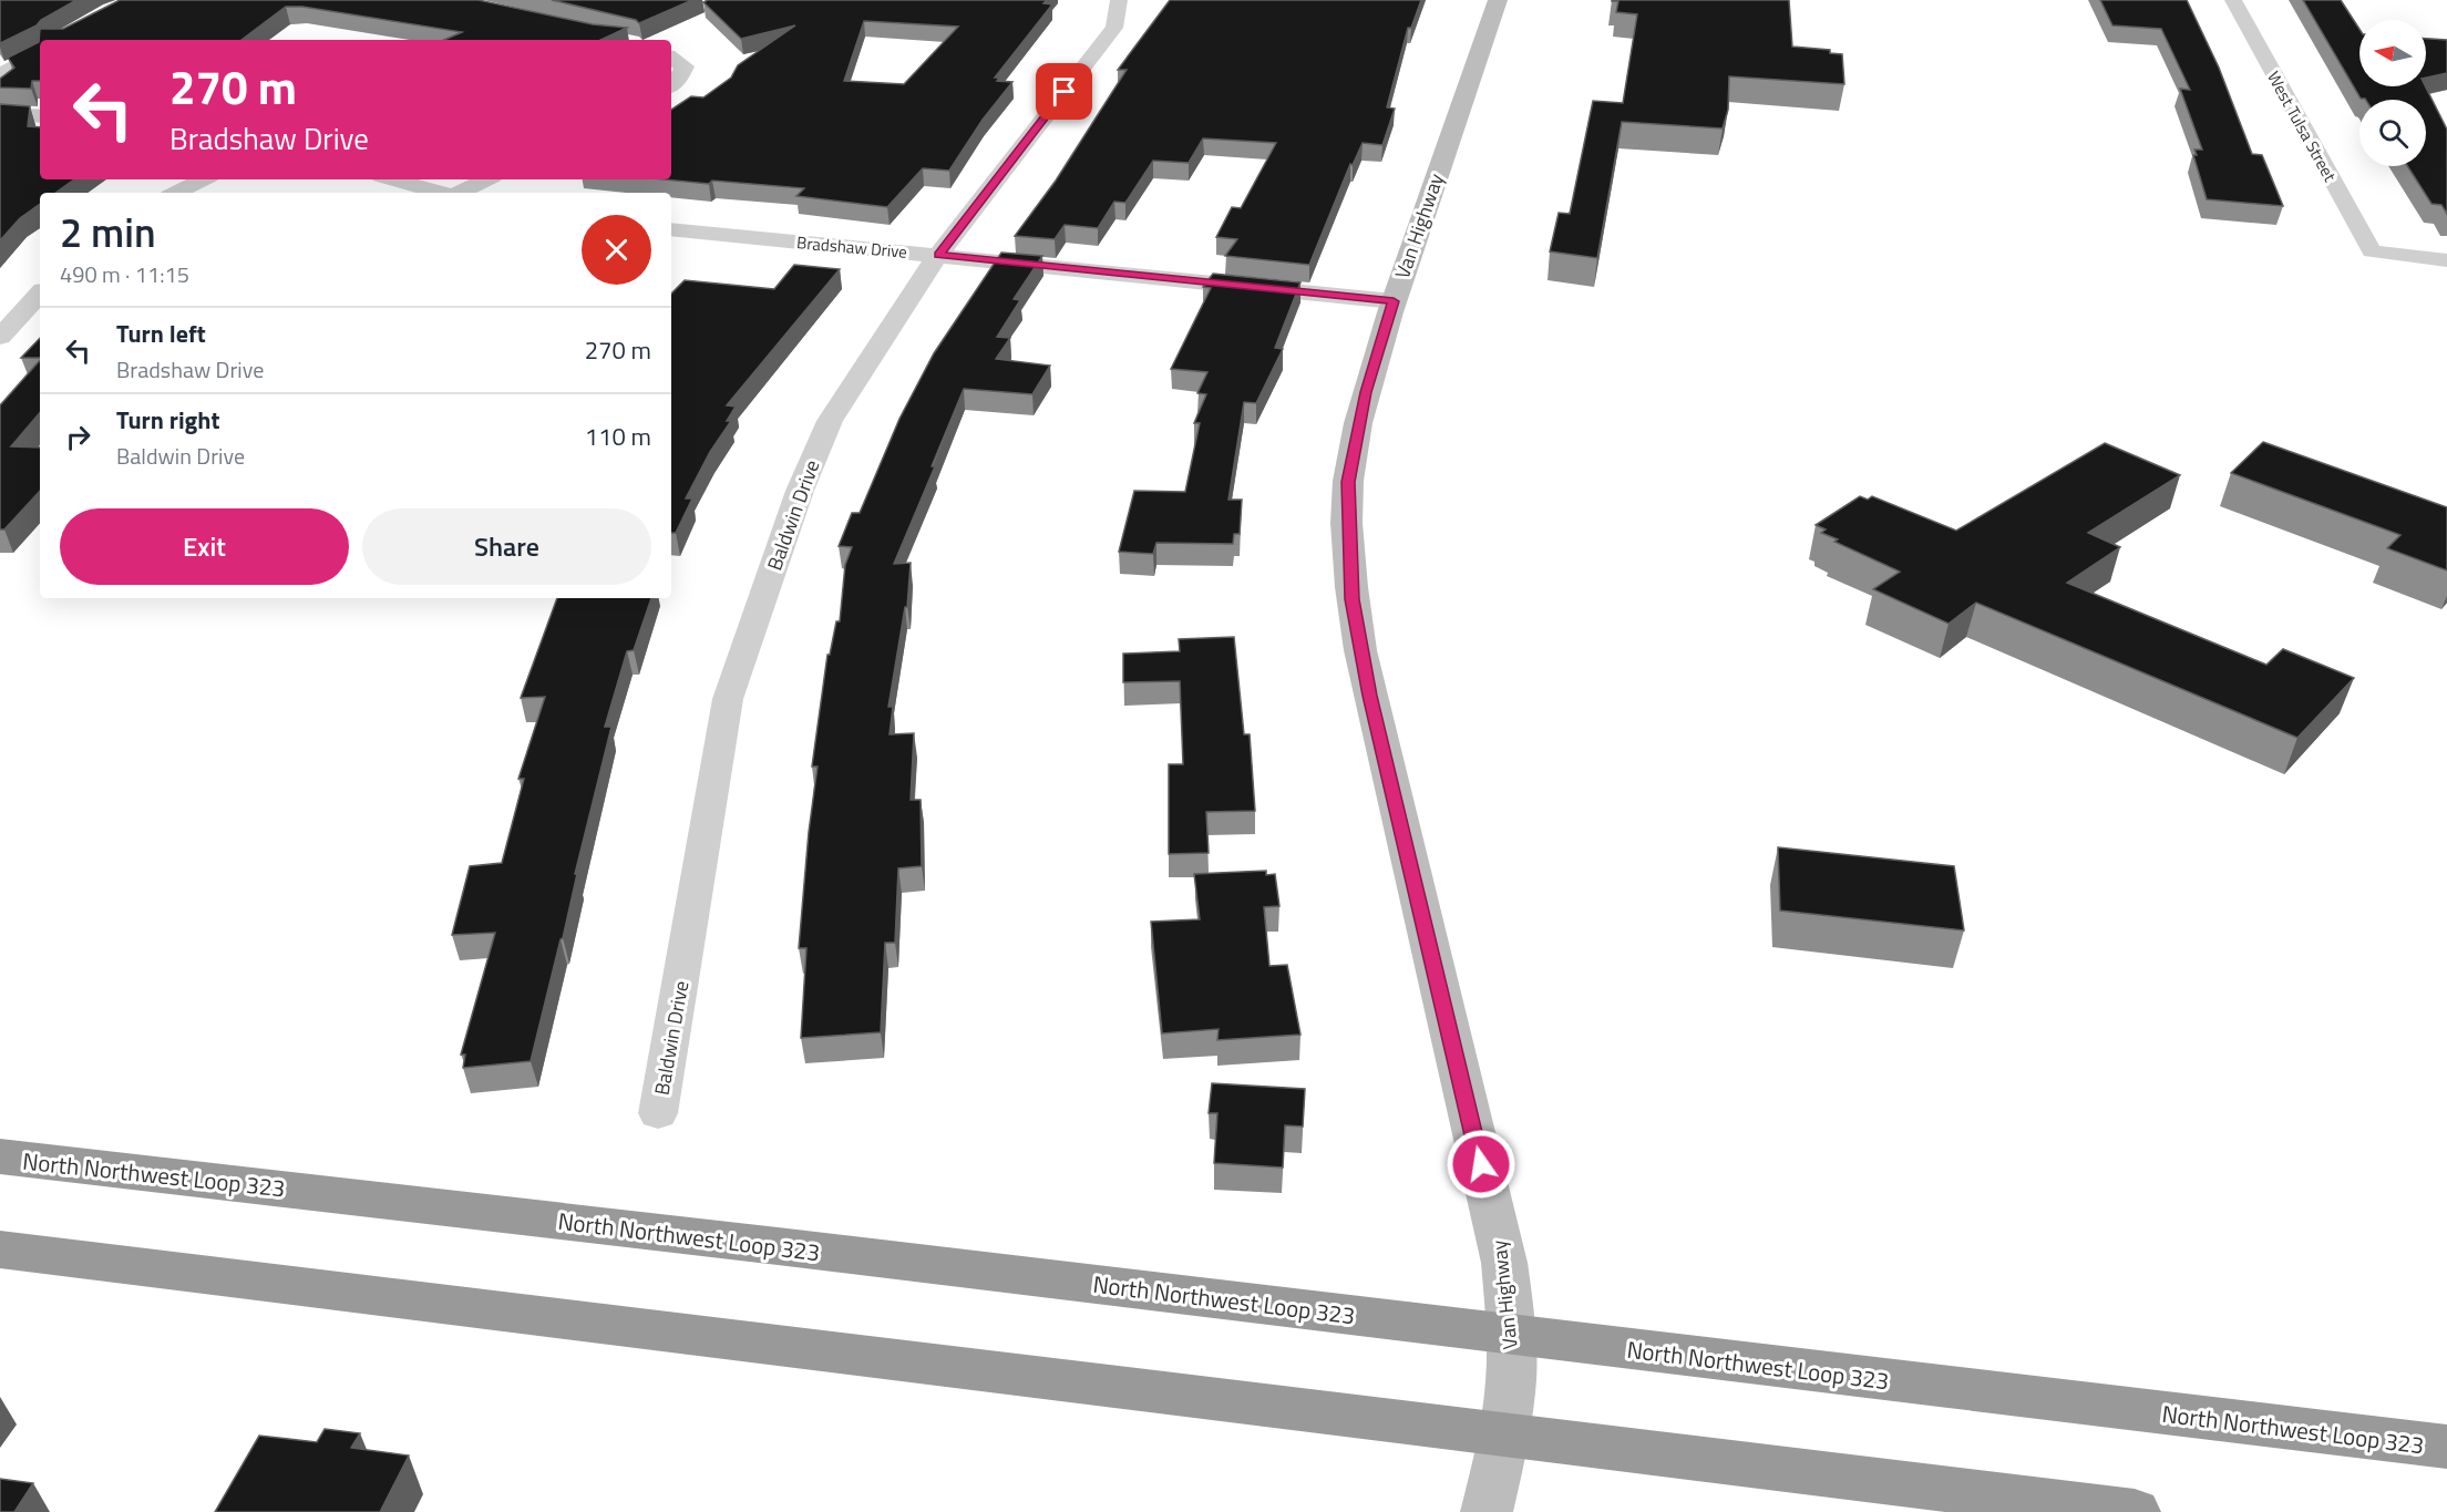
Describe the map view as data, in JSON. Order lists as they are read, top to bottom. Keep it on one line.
{"streets":{"highway":["North Northwest Loop 323"],"main road":["Van Highway"],"street":["West Tulsa Street","Bradshaw Drive","Baldwin Drive"]},"crossings":[["Van Highway","Bradshaw Drive"],["Van Highway","North Northwest Loop 323"],["Bradshaw Drive","Baldwin Drive"]],"north":"left","page":{"turn":["270 m","Bradshaw Drive"],"heading":["2 min","490 m · 11:15"],"list":[{"name":"Turn left","note":"Bradshaw Drive","value":"270 m"},{"name":"Turn right","note":"Baldwin Drive","value":"110 m"}],"buttons":["Exit","Share"]}}
